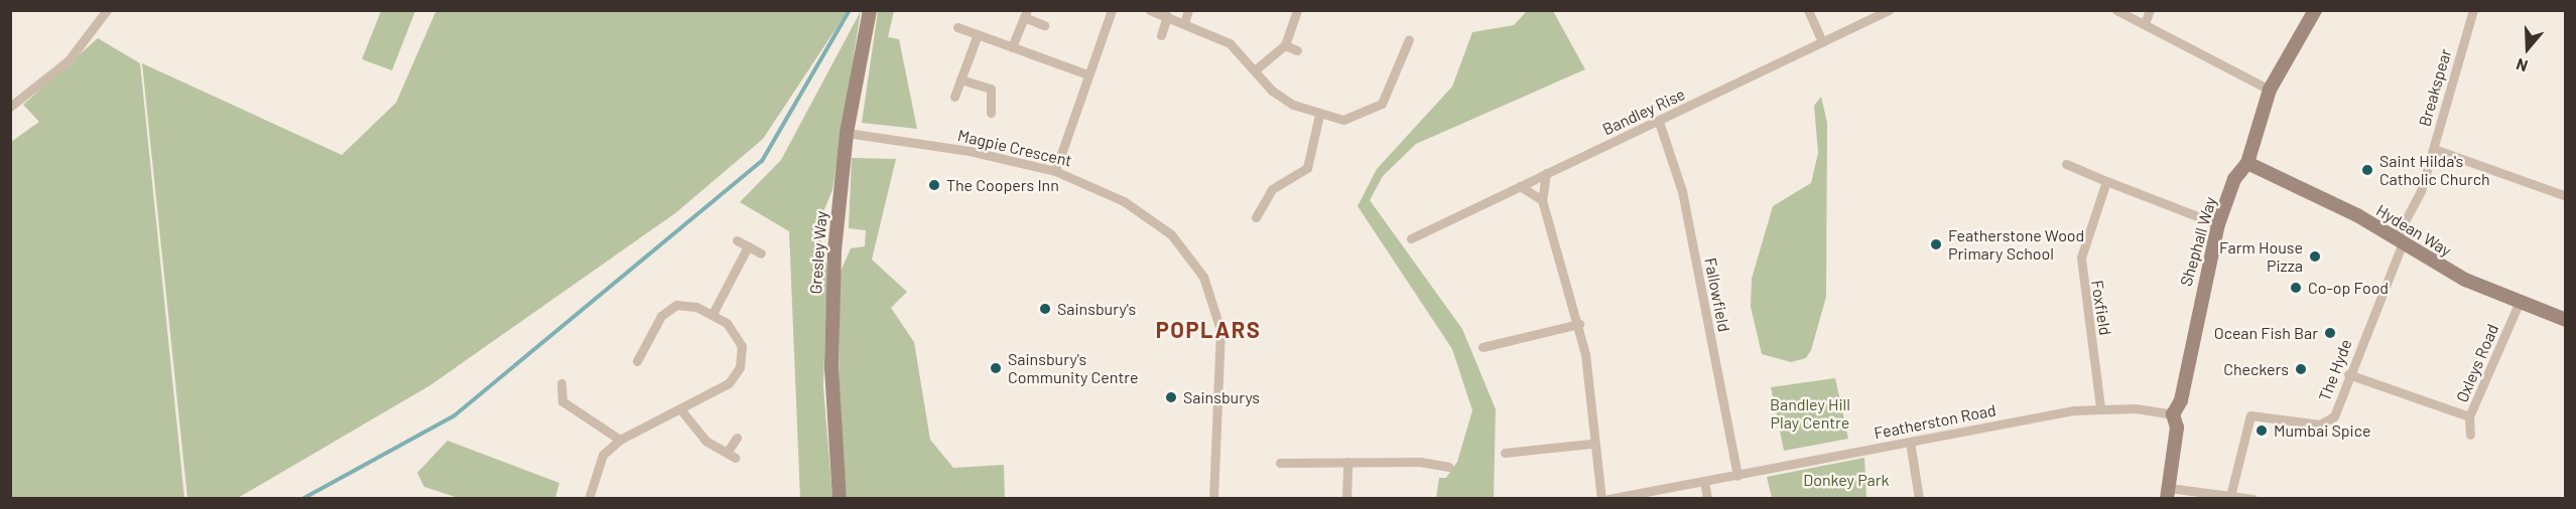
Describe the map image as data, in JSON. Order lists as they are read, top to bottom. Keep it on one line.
{"streets":{"street":["Breakspear","Bandley Rise","Magpie Crescent","Hydean Way","Shephall Way","Gresley Way","Fallowfield","Foxfield","Oxleys Road","The Hyde","Featherston Road"]},"crossings":[["Breakspear","Hydean Way"],["Breakspear","The Hyde"],["Bandley Rise","Fallowfield"],["Magpie Crescent","Gresley Way"],["Hydean Way","Shephall Way"],["Hydean Way","Oxleys Road"],["Hydean Way","The Hyde"],["Shephall Way","Featherston Road"],["Fallowfield","Featherston Road"],["Foxfield","Featherston Road"],["Oxleys Road","The Hyde"]],"districts":["POPLARS"],"parks":["Bandley Hill Play Centre","Donkey Park"],"places":["Saint Hilda's Catholic Church","The Coopers Inn","Featherstone Wood Primary School","Farm House Pizza","Co-op Food","Sainsbury's","Ocean Fish Bar","Sainsbury's Community Centre","Checkers","Sainsburys","Mumbai Spice"],"north":"bottom"}
